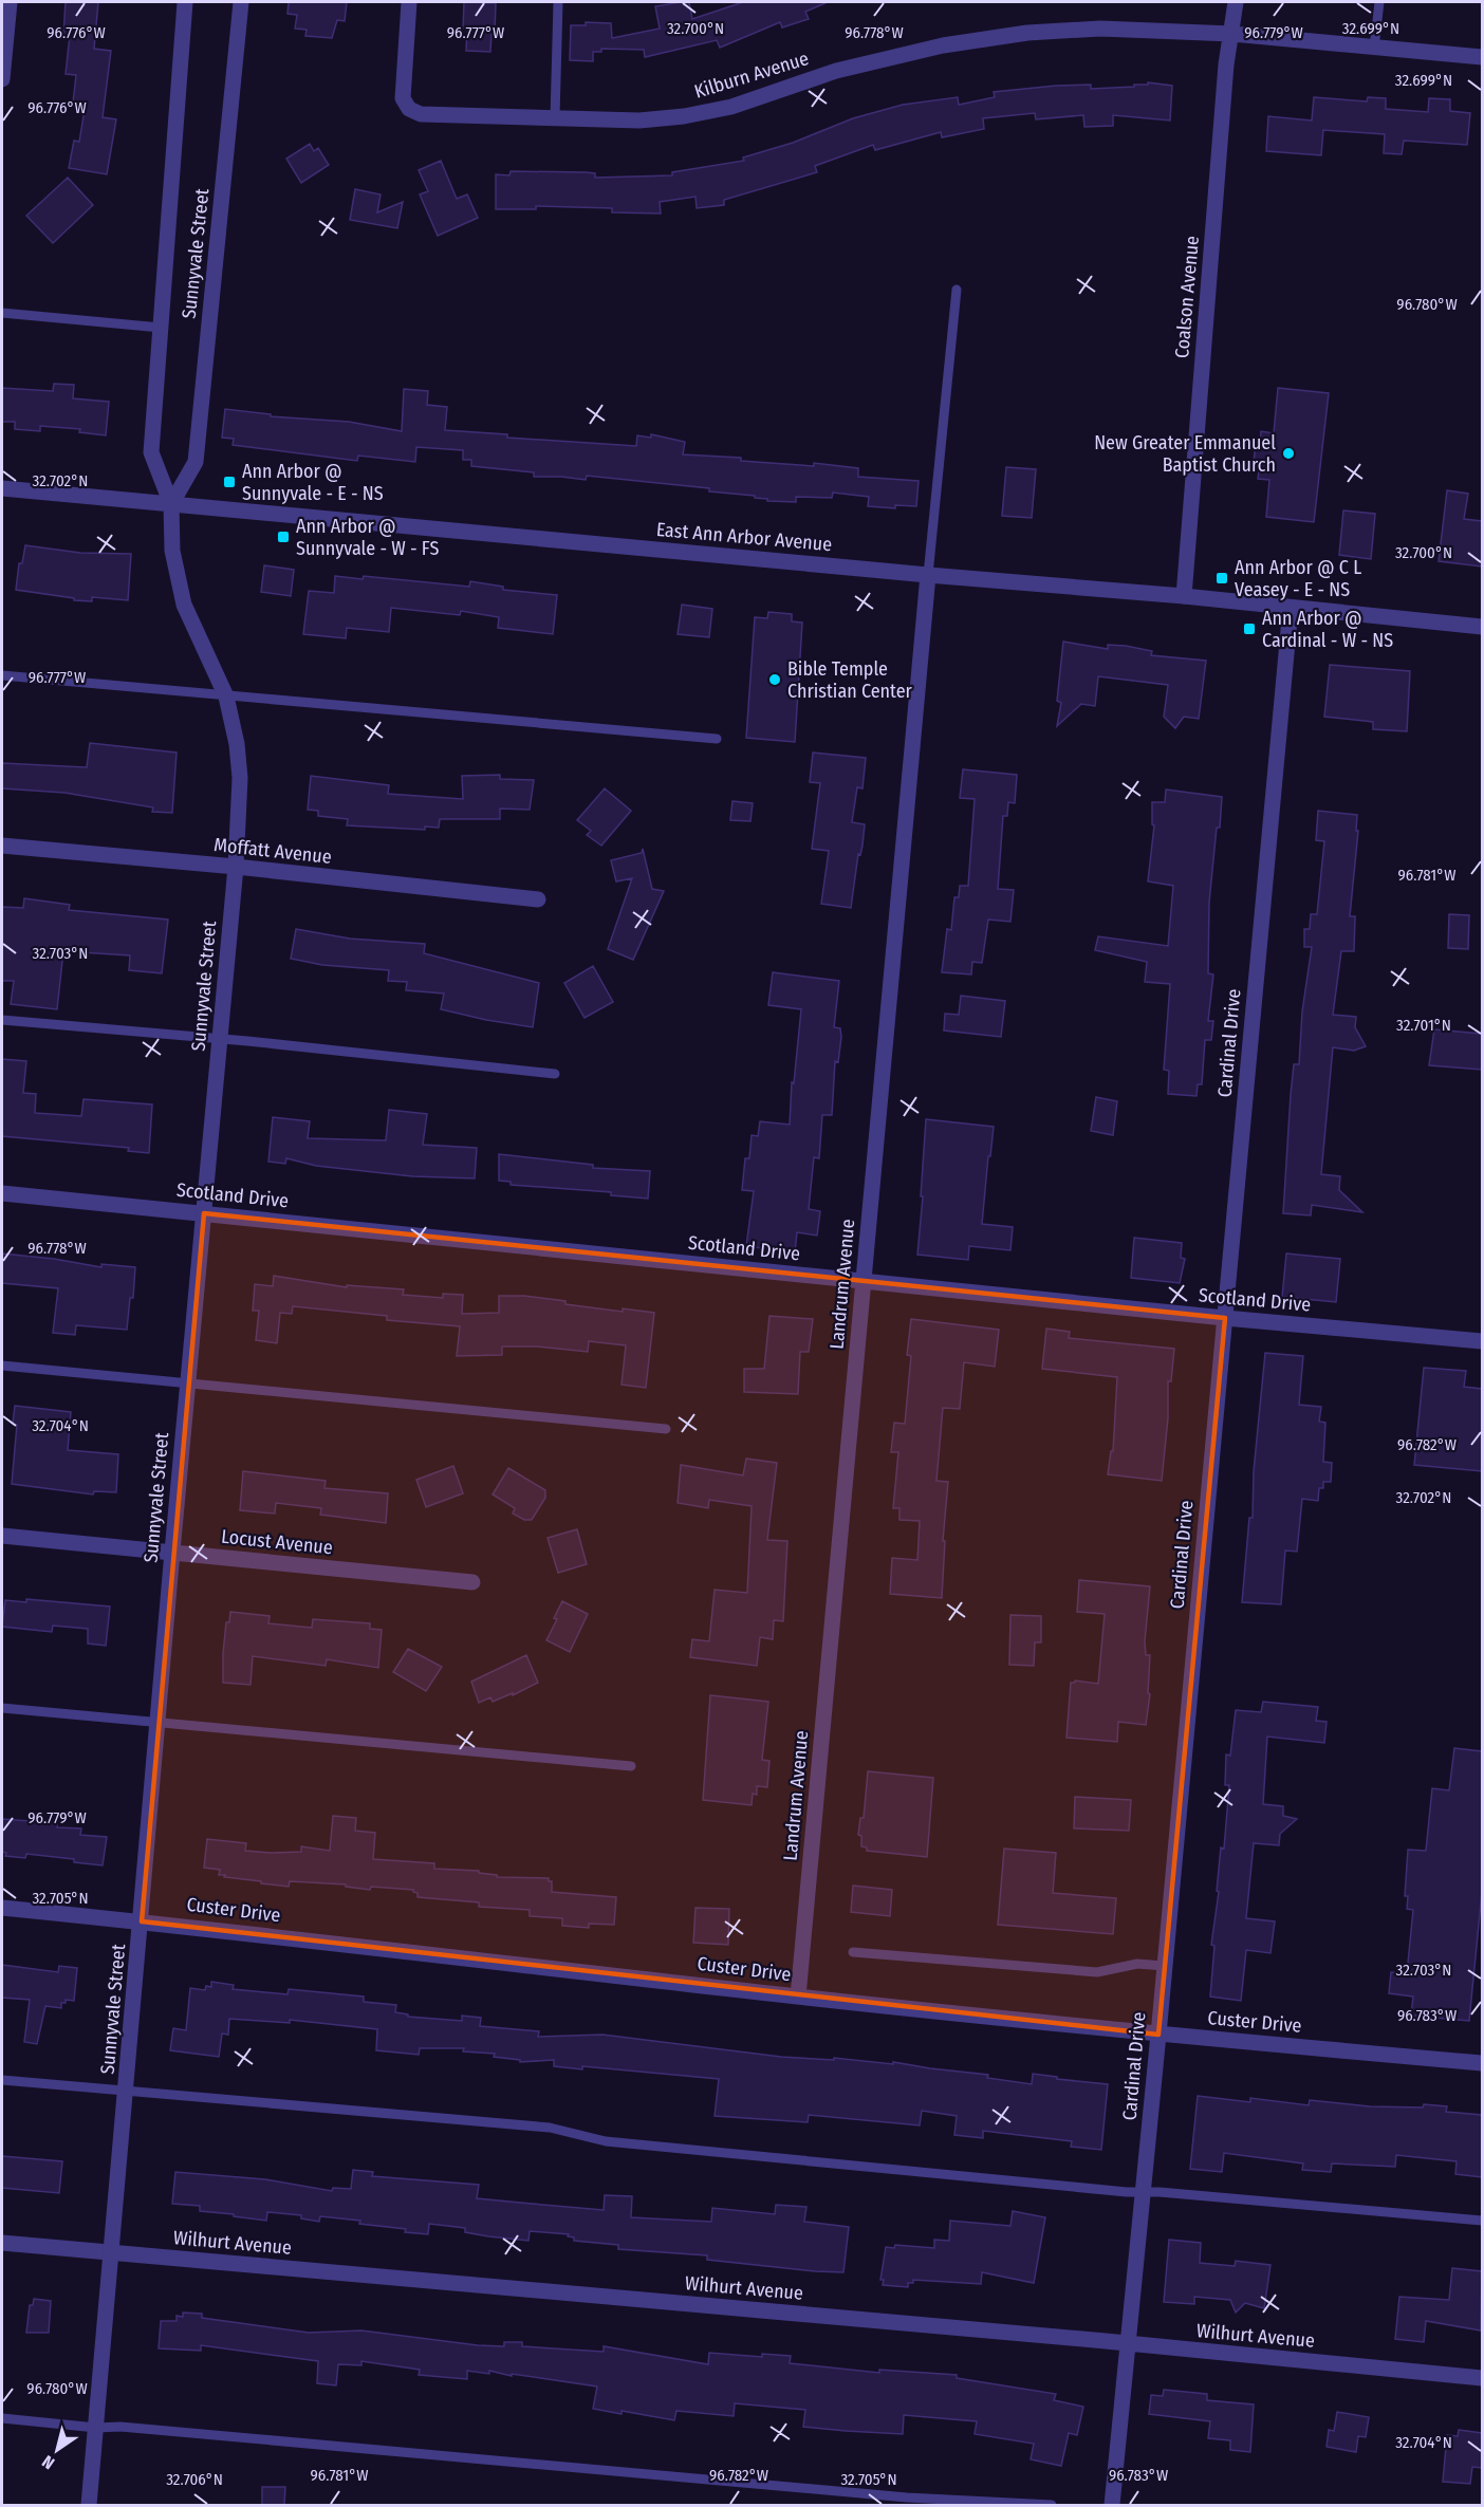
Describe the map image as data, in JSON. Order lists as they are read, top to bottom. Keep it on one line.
{"streets":{"street":["Kilburn Avenue","Sunnyvale Street","Coalson Avenue","East Ann Arbor Avenue","Moffatt Avenue","Cardinal Drive","Scotland Drive","Landrum Avenue","Locust Avenue","Custer Drive","Wilhurt Avenue"]},"crossings":[["Kilburn Avenue","Coalson Avenue"],["Sunnyvale Street","East Ann Arbor Avenue"],["Sunnyvale Street","Moffatt Avenue"],["Sunnyvale Street","Scotland Drive"],["Sunnyvale Street","Locust Avenue"],["Sunnyvale Street","Custer Drive"],["Sunnyvale Street","Wilhurt Avenue"],["Coalson Avenue","East Ann Arbor Avenue"],["East Ann Arbor Avenue","Cardinal Drive"],["East Ann Arbor Avenue","Landrum Avenue"],["Cardinal Drive","Scotland Drive"],["Cardinal Drive","Custer Drive"],["Cardinal Drive","Wilhurt Avenue"],["Scotland Drive","Landrum Avenue"],["Landrum Avenue","Custer Drive"]],"places":{"other":["New Greater Emmanuel Baptist Church","Bible Temple Christian Center"],"transit":["Ann Arbor @ Sunnyvale - E - NS","Ann Arbor @ Sunnyvale - W - FS","Ann Arbor @ C L Veasey - E - NS","Ann Arbor @ Cardinal - W - NS"]},"north":"bottom left","coordinates":["32.699°N","32.700°N","96.776°W","96.777°W","96.778°W","96.779°W","96.780°W","32.702°N","96.781°W","32.703°N","32.701°N","32.704°N","96.782°W","32.705°N","96.783°W","32.706°N"]}
